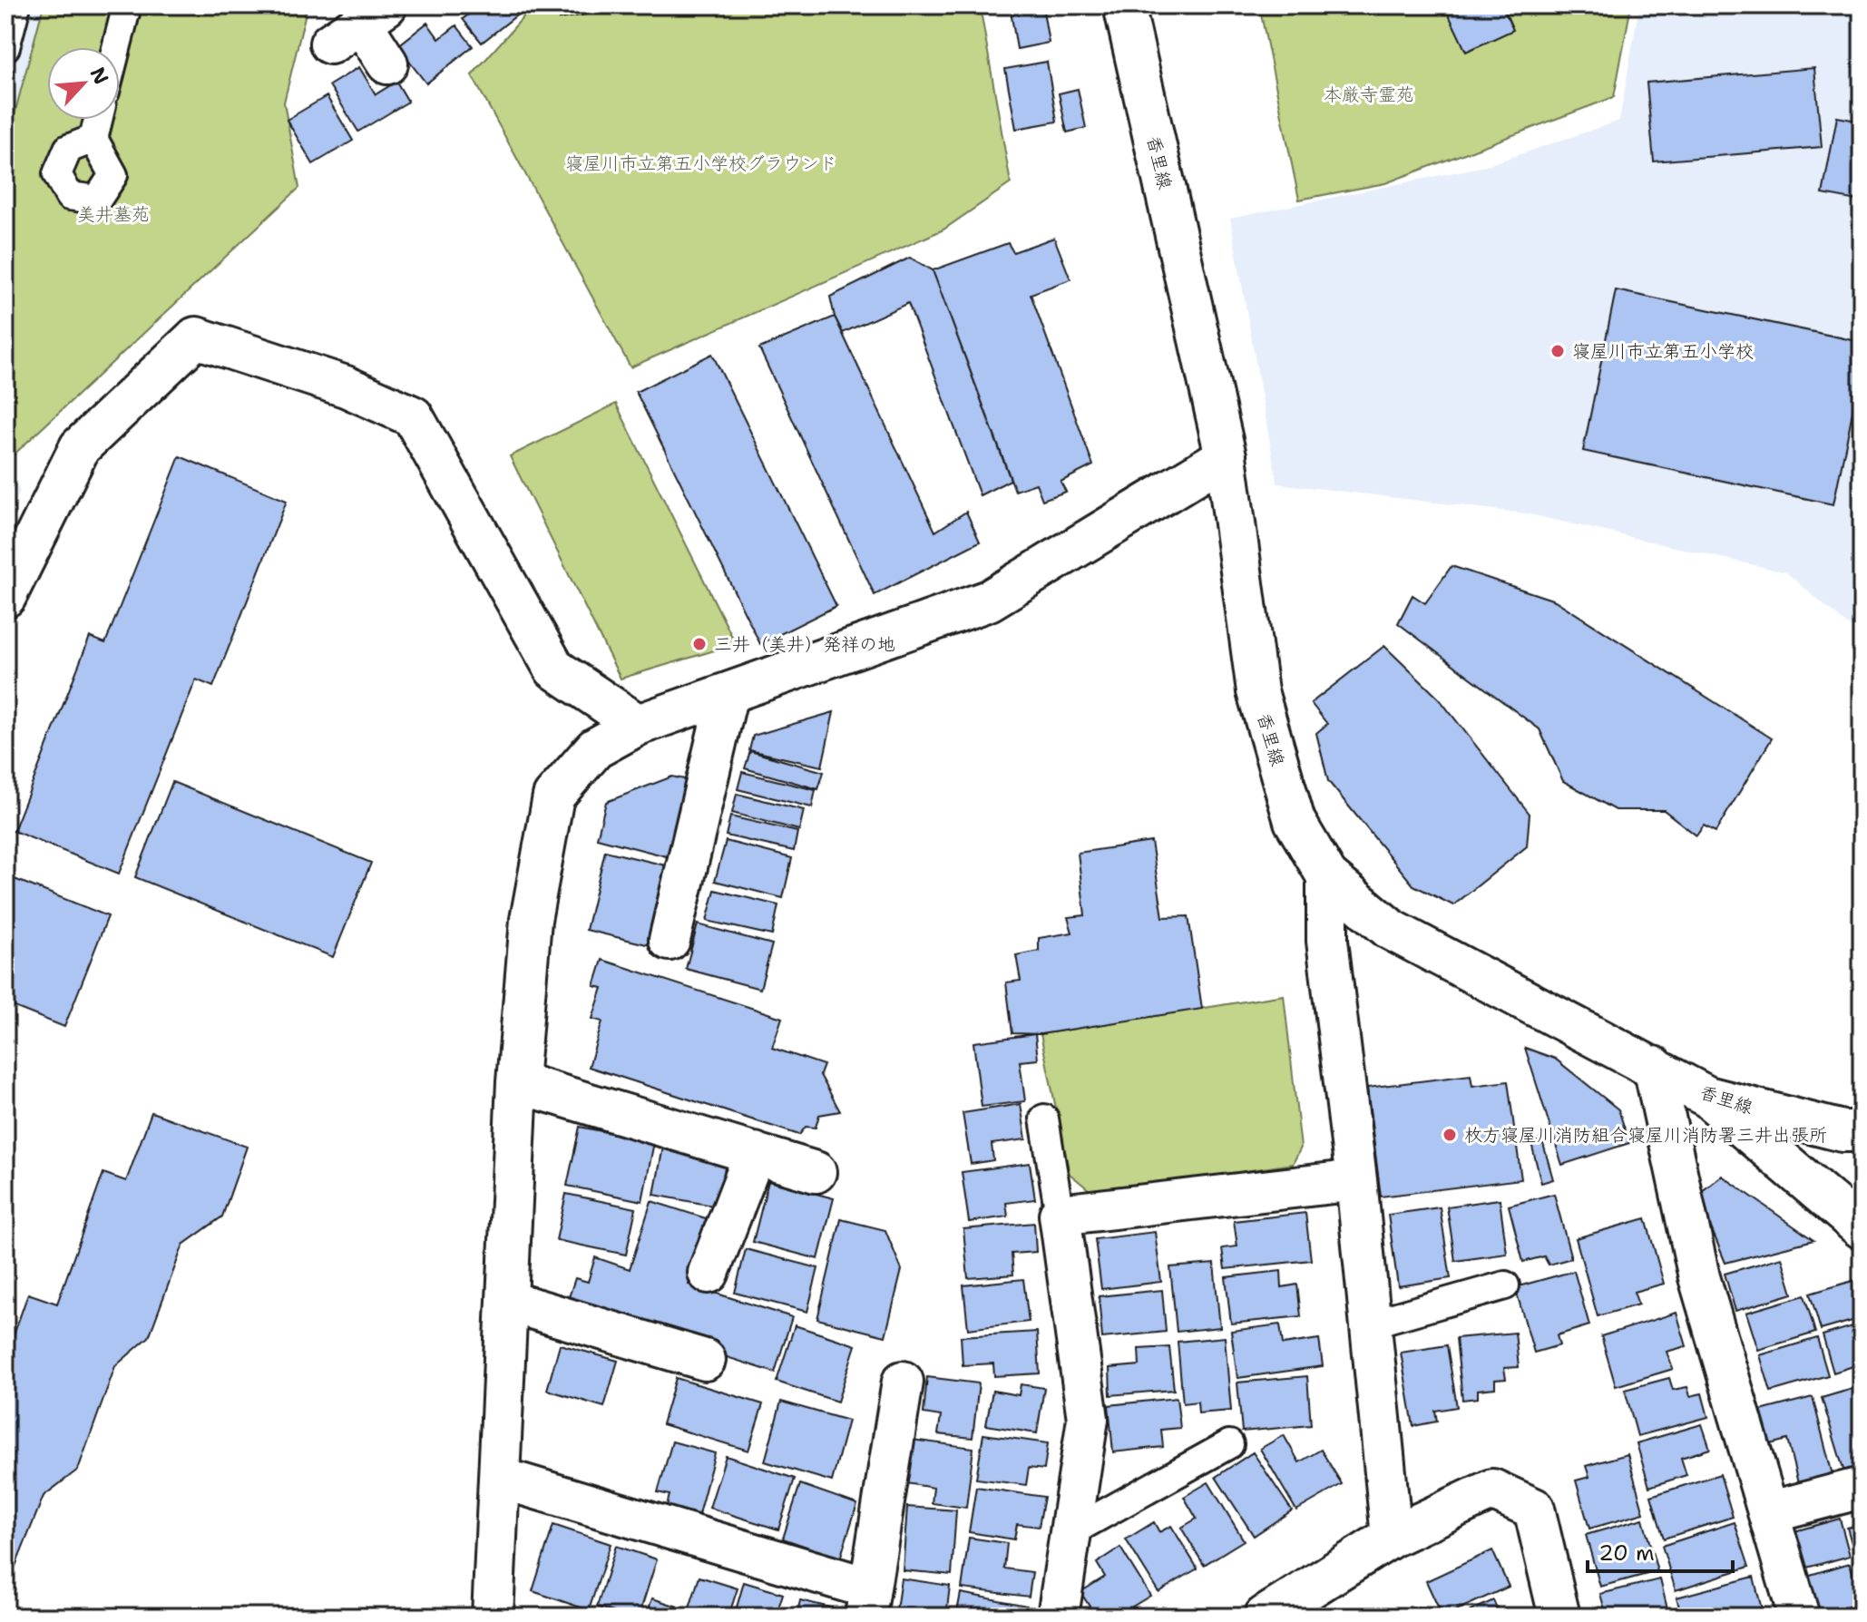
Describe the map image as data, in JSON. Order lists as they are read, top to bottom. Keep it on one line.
{"streets":{"street":["香里線"]},"parks":["本厳寺霊苑","寝屋川市立第五小学校グラウンド","美井墓苑"],"places":["寝屋川市立第五小学校","三井（美井）発祥の地","枚方寝屋川消防組合寝屋川消防署三井出張所"],"scale_bar":"20 m","north":"top right"}
